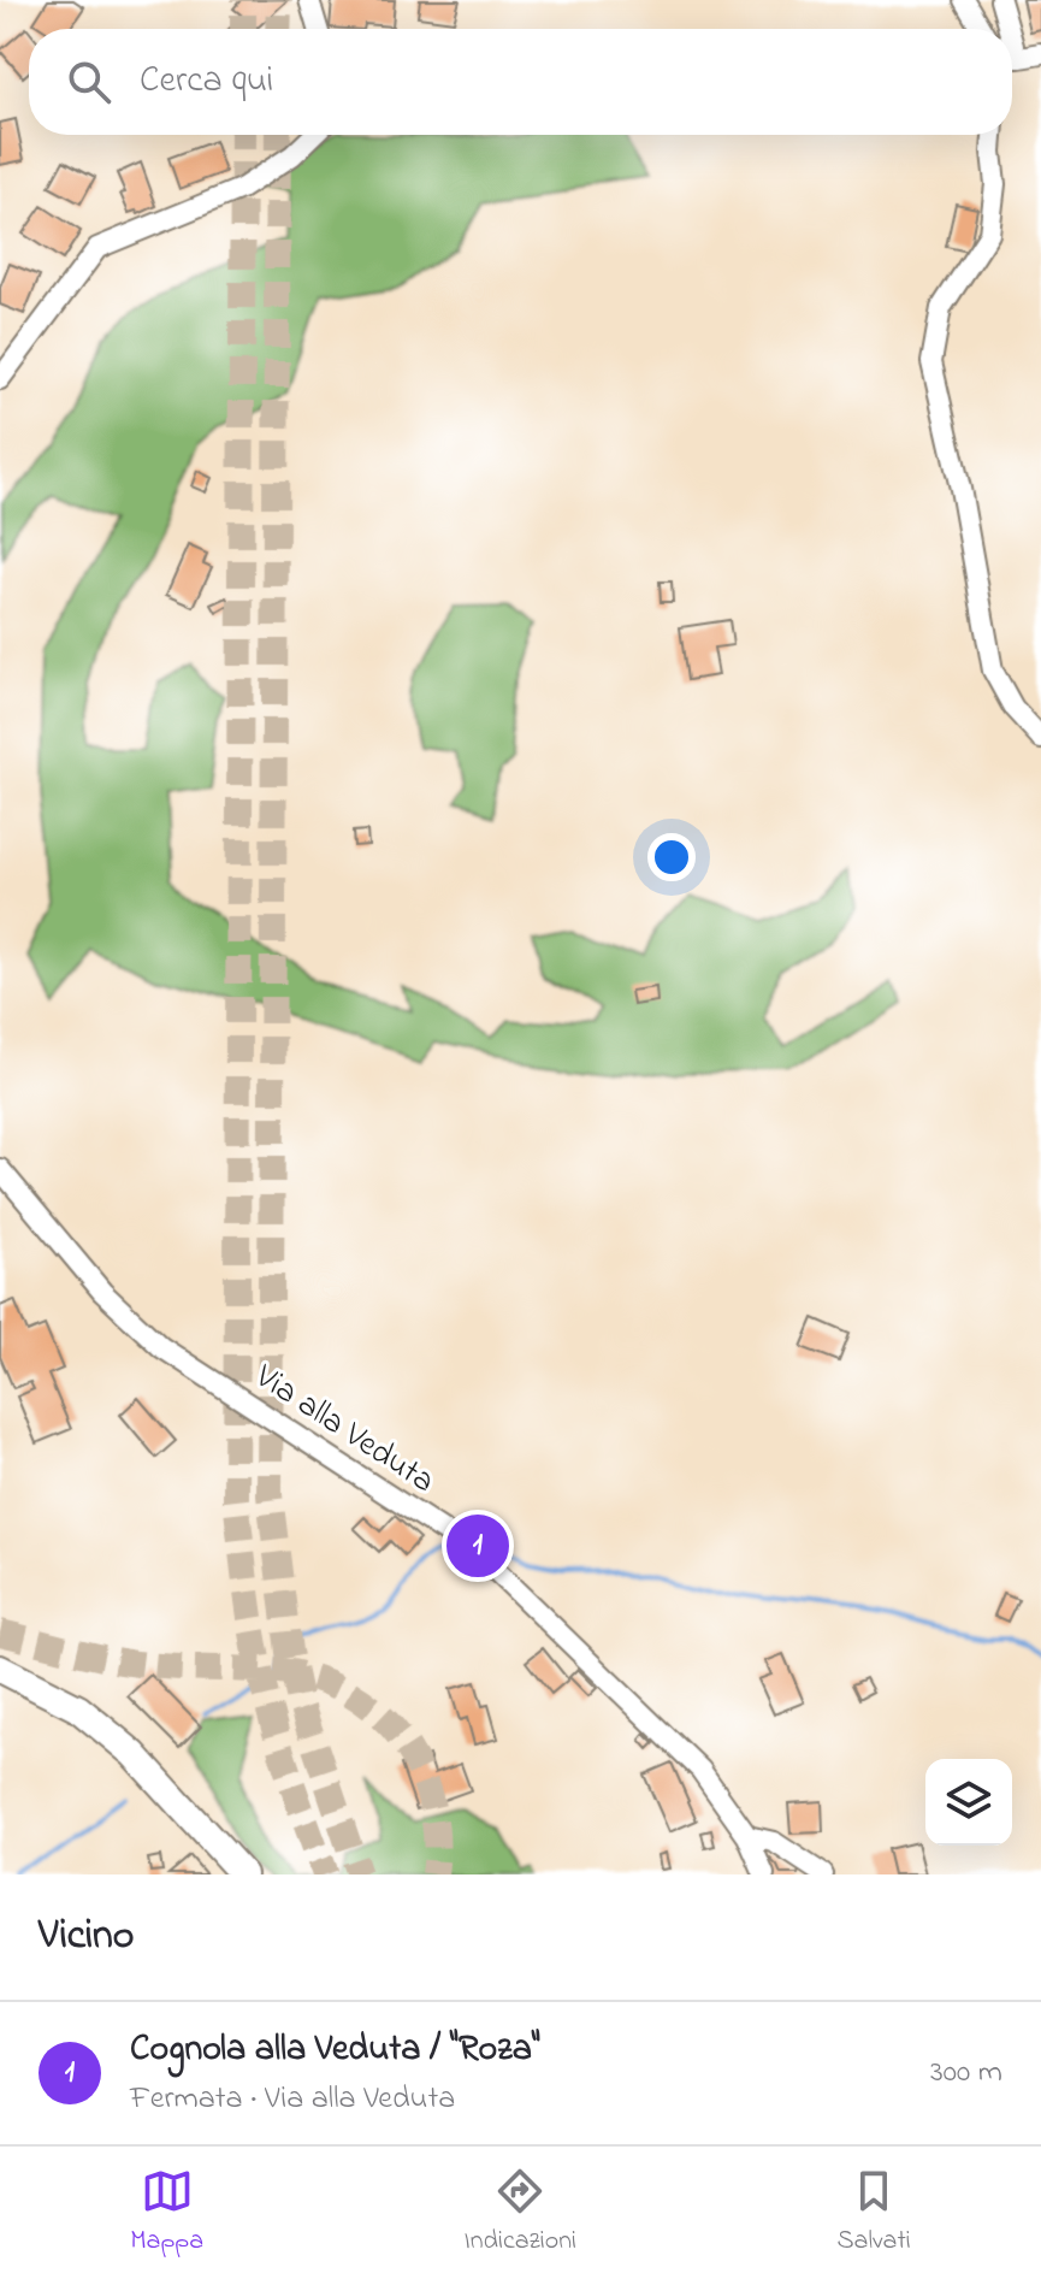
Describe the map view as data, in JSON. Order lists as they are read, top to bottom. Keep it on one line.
{"streets":{"street":["Via alla Veduta"]},"page":{"search":"Cerca qui","pins":"1","heading":"Vicino","list":[{"mark":"1","name":"Cognola alla Veduta / \"Roza\"","note":"Fermata · Via alla Veduta","value":"300 m"}],"nav":["Mappa","Indicazioni","Salvati"]}}
